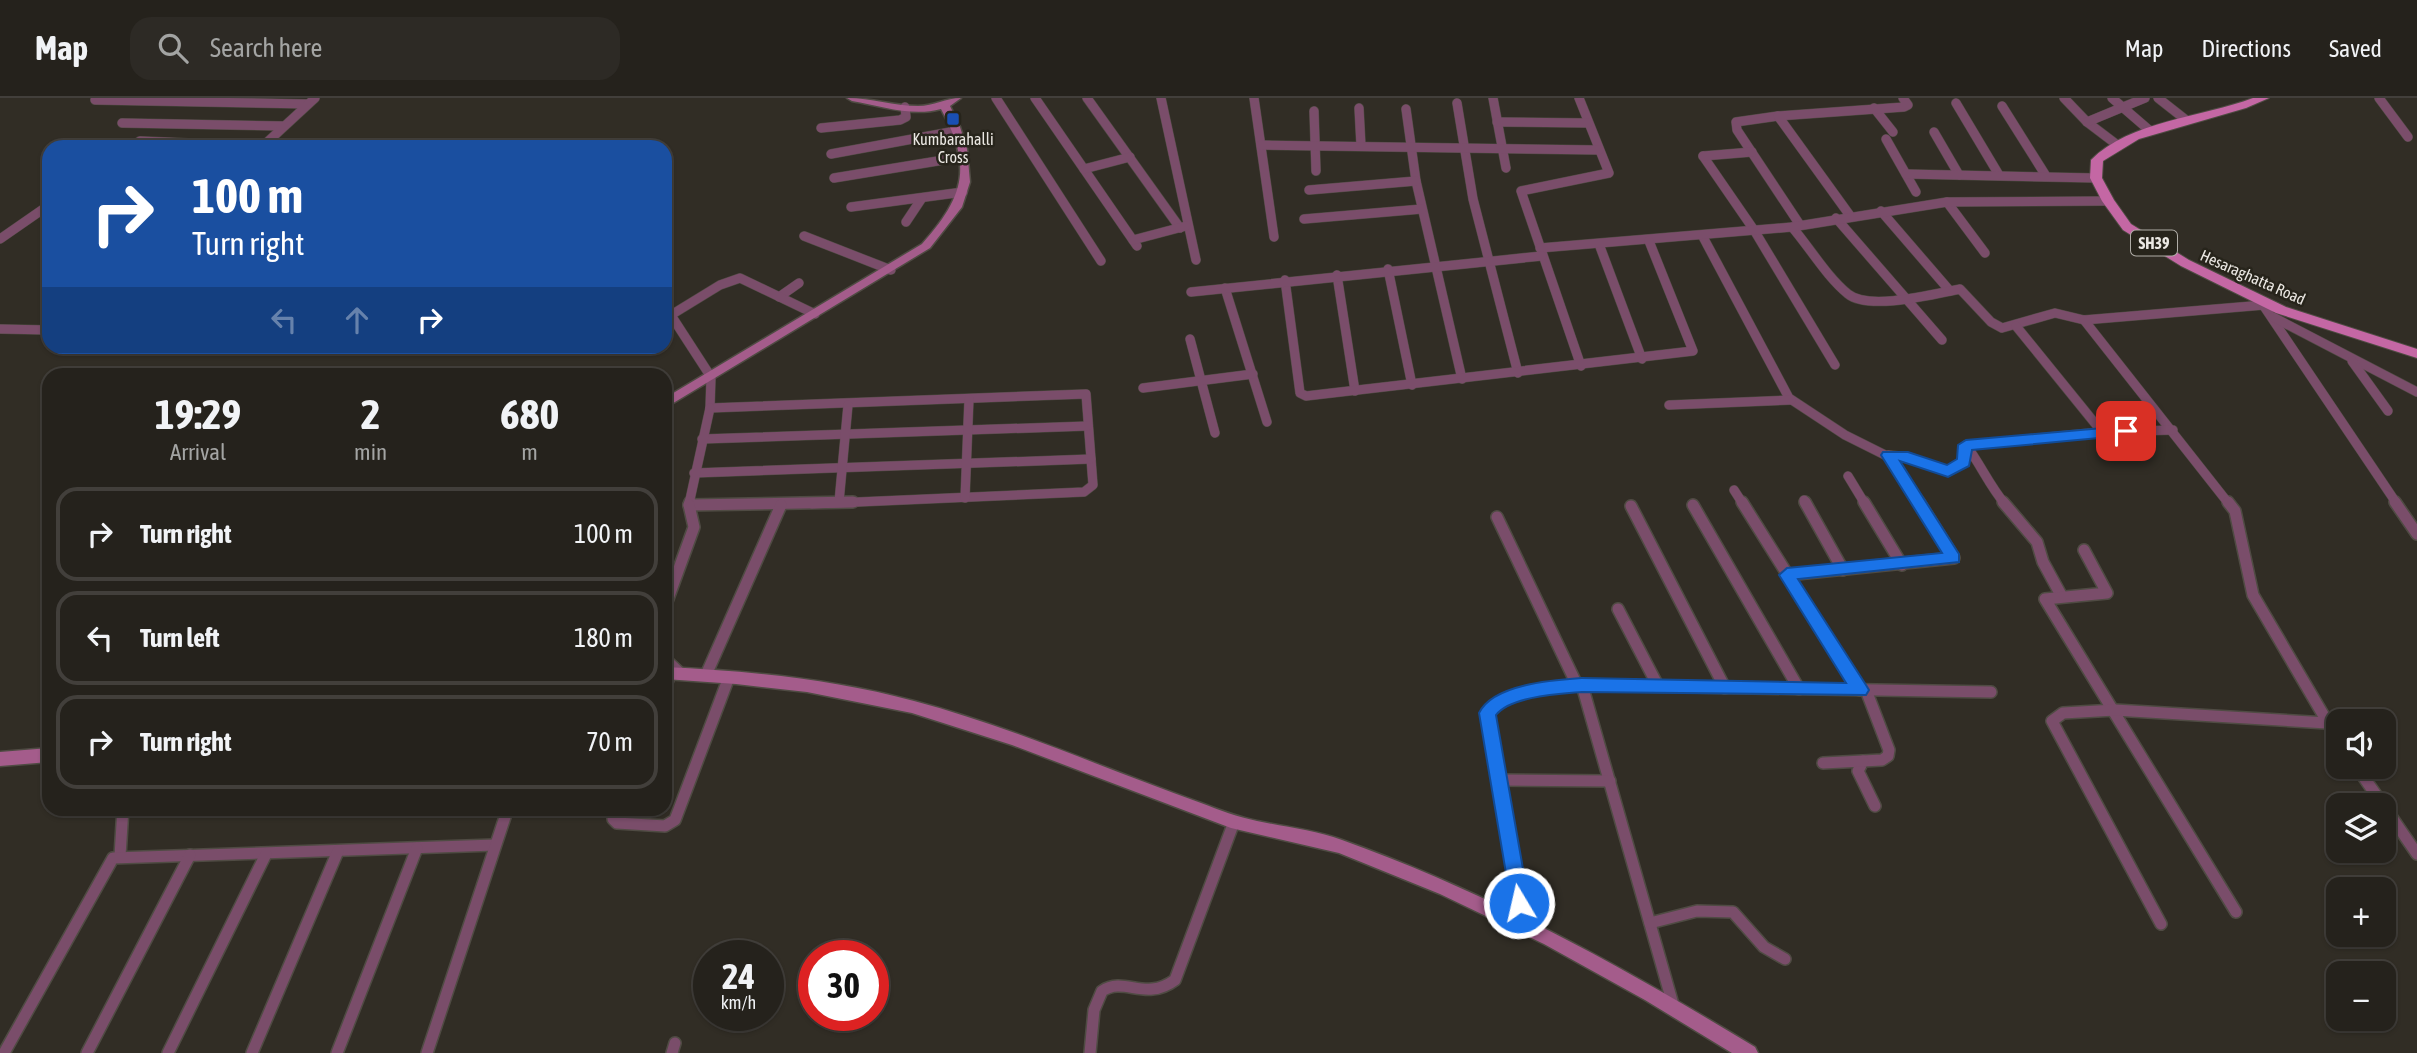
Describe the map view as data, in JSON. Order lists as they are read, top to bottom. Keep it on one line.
{"streets":{"main road":["SH39","Hesaraghatta Road"]},"places":{"transit":["Kumbarahalli Cross"]},"page":{"header":"Map","search":"Search here","nav":["Map","Directions","Saved"],"turn":["100 m","Turn right"],"eta":["19:29","Arrival","2","min","680","m"],"list":[{"name":"Turn right","value":"100 m"},{"name":"Turn left","value":"180 m"},{"name":"Turn right","value":"70 m"}],"map_buttons":["+","−"],"speed":"24 km/h","limit":"30"}}
